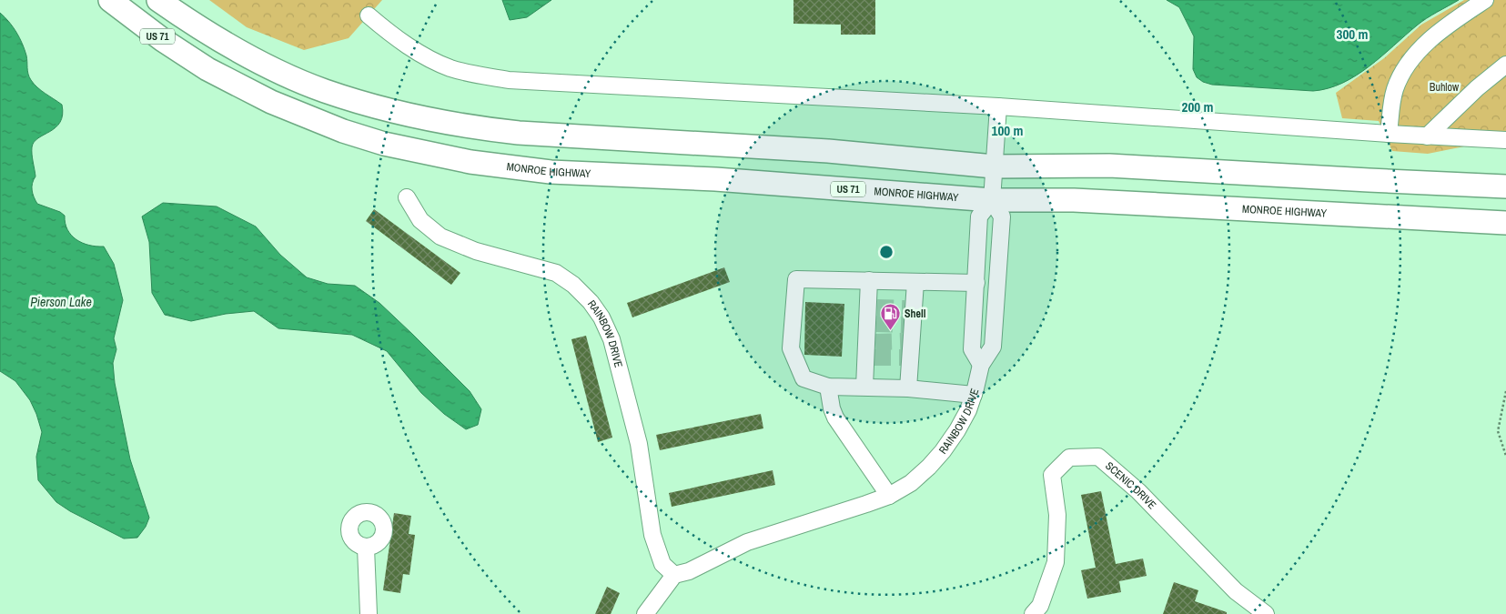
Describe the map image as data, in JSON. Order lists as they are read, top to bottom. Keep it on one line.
{"streets":{"highway":["US 71","MONROE HIGHWAY"],"street":["RAINBOW DRIVE","SCENIC DRIVE"]},"crossings":[["US 71","RAINBOW DRIVE"],["MONROE HIGHWAY","RAINBOW DRIVE"]],"water":["Pierson Lake"],"parks":["Buhlow"],"places":{"fuel station":["Shell"]},"rings":["300 m","200 m","100 m"]}
